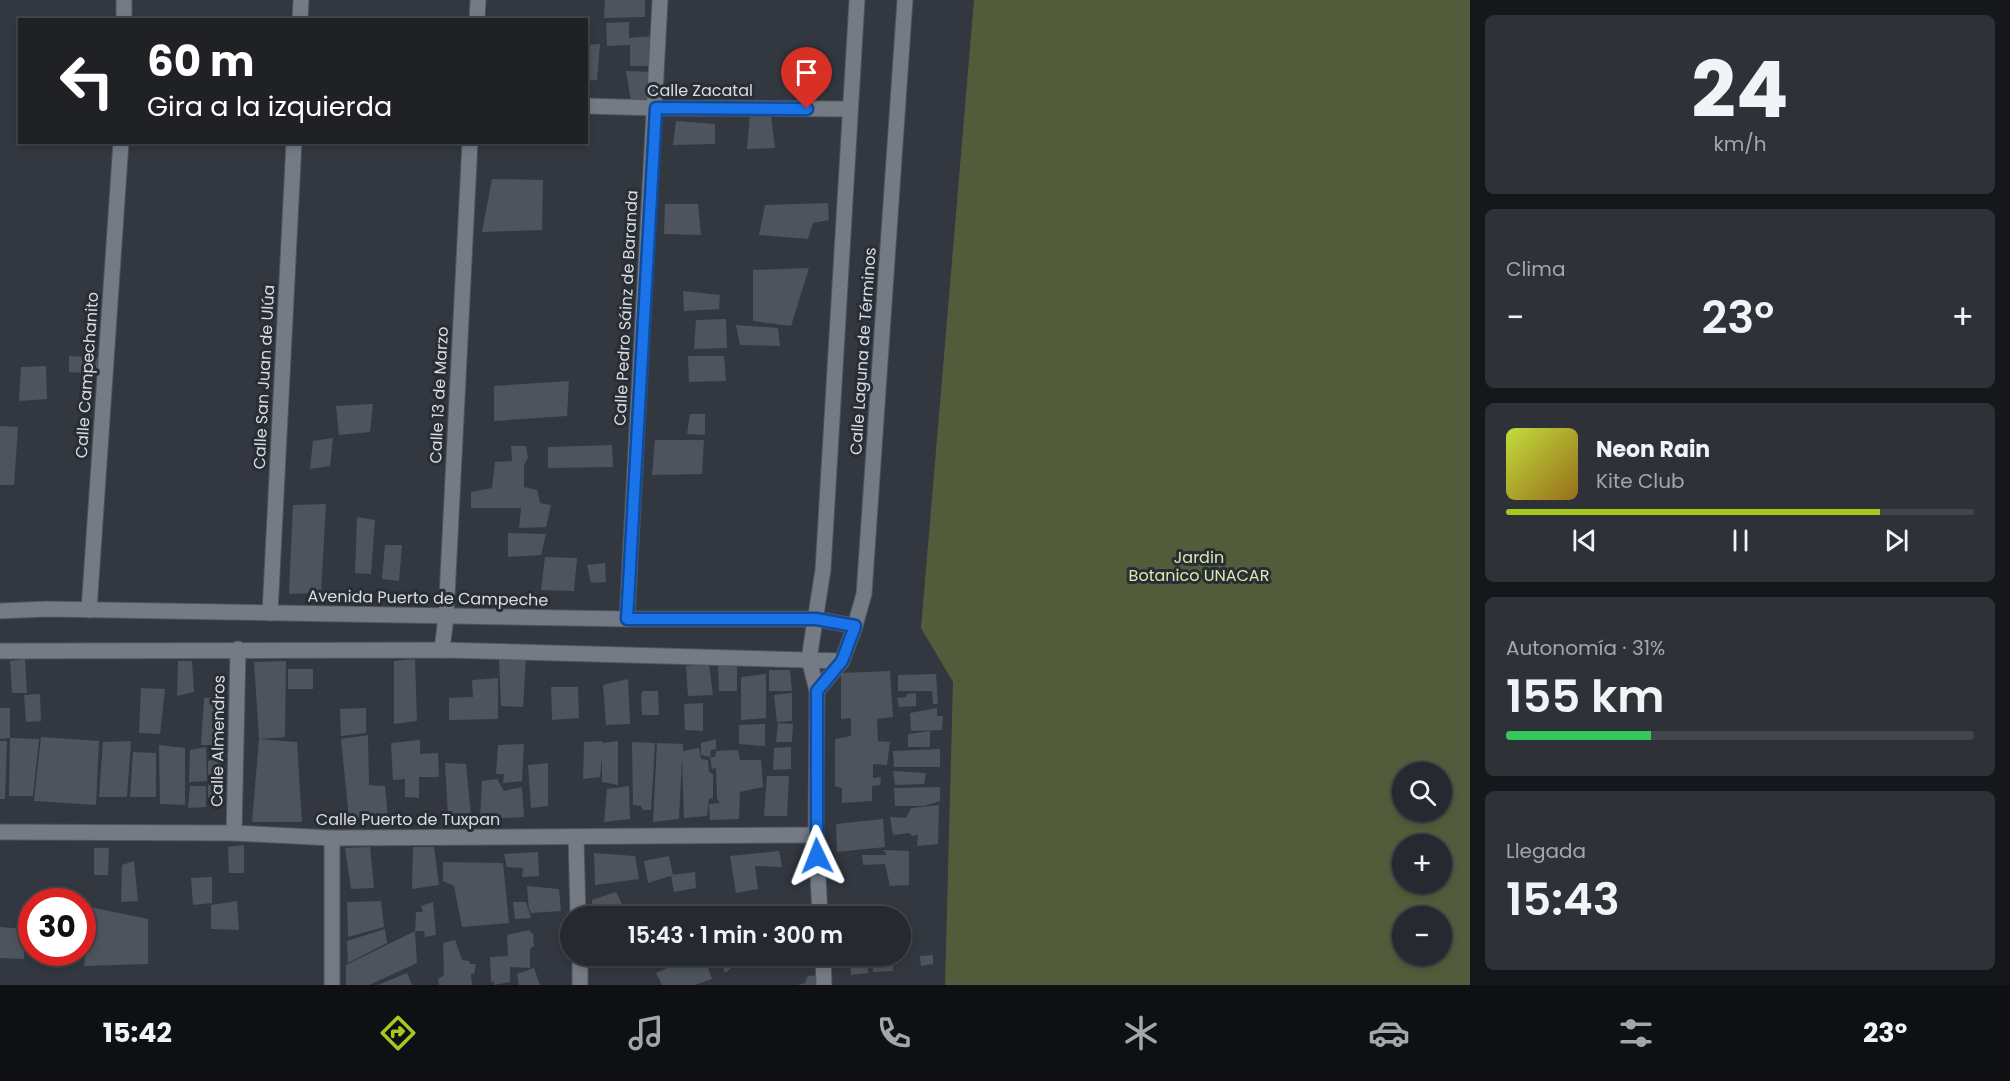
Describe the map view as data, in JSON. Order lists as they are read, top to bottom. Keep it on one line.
{"streets":{"street":["Calle Zacatal","Calle Pedro Sáinz de Baranda","Calle Laguna de Términos","Calle Campechanito","Calle San Juan de Ulúa","Calle 13 de Marzo","Avenida Puerto de Campeche","Calle Almendros","Calle Puerto de Tuxpan"]},"crossings":[["Calle Zacatal","Calle Pedro Sáinz de Baranda"],["Calle Zacatal","Calle Laguna de Términos"],["Calle Pedro Sáinz de Baranda","Avenida Puerto de Campeche"],["Calle Laguna de Términos","Avenida Puerto de Campeche"],["Calle Laguna de Términos","Calle Puerto de Tuxpan"],["Calle Campechanito","Avenida Puerto de Campeche"],["Calle San Juan de Ulúa","Avenida Puerto de Campeche"],["Calle 13 de Marzo","Avenida Puerto de Campeche"],["Calle Almendros","Calle Puerto de Tuxpan"]],"parks":["Jardin Botanico UNACAR"],"page":{"tile":[["24","km/h"],"Clima",["Autonomía · 31%","155 km"],["Llegada","15:43"]],"turn":["60 m","Gira a la izquierda"],"heat":["−","23°","+"],"song":["Neon Rain","Kite Club"],"map_buttons":["+","−"],"limit":"30","trip":"15:43 · 1 min · 300 m","tabs":["15:42","23°"]}}
